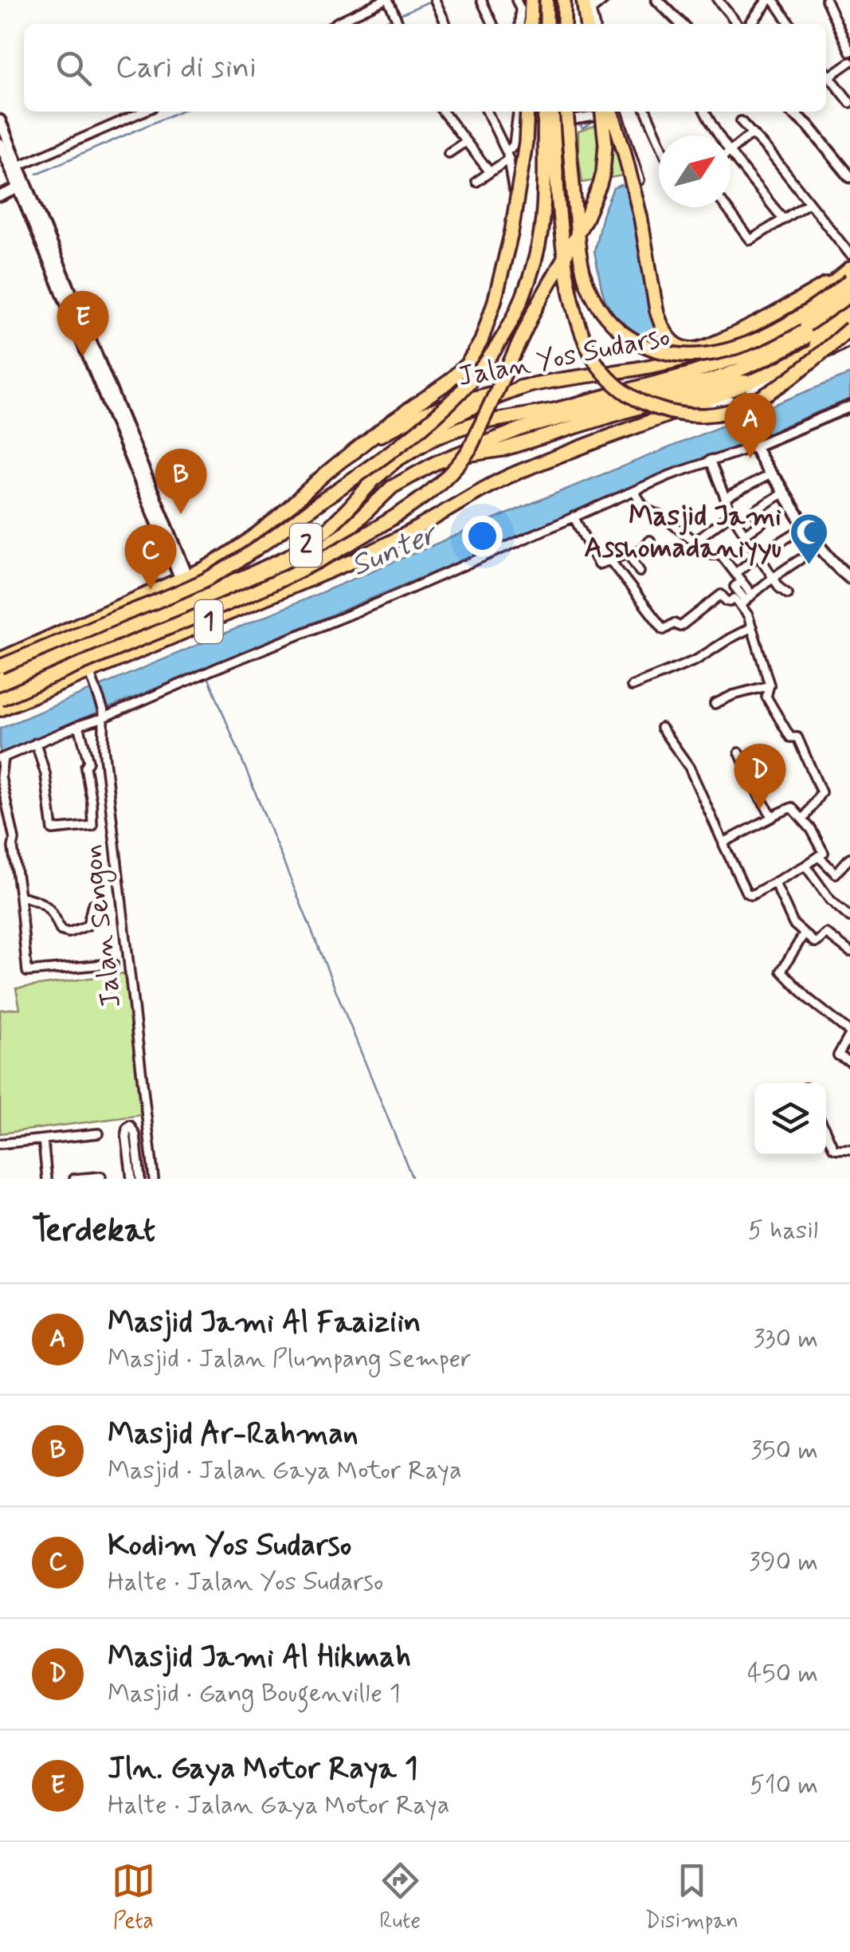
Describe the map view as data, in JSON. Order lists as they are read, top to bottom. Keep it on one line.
{"streets":{"highway":["Jalan Yos Sudarso","2","1"],"street":["Jalan Sengon"]},"crossings":[["1","Jalan Sengon"]],"water":["Sunter"],"places":{"mosque":["Masjid Jami Asshomadaniyyu"]},"north":"top right","page":{"search":"Cari di sini","pins":["E","A","B","C","D"],"heading":["Terdekat","5 hasil"],"list":[{"mark":"A","name":"Masjid Jami Al Faaiziin","note":"Masjid · Jalan Plumpang Semper","value":"330 m"},{"mark":"B","name":"Masjid Ar-Rahman","note":"Masjid · Jalan Gaya Motor Raya","value":"350 m"},{"mark":"C","name":"Kodim Yos Sudarso","note":"Halte · Jalan Yos Sudarso","value":"390 m"},{"mark":"D","name":"Masjid Jami Al Hikmah","note":"Masjid · Gang Bougenville 1","value":"450 m"},{"mark":"E","name":"Jln. Gaya Motor Raya 1","note":"Halte · Jalan Gaya Motor Raya","value":"510 m"}],"nav":["Peta","Rute","Disimpan"]}}
